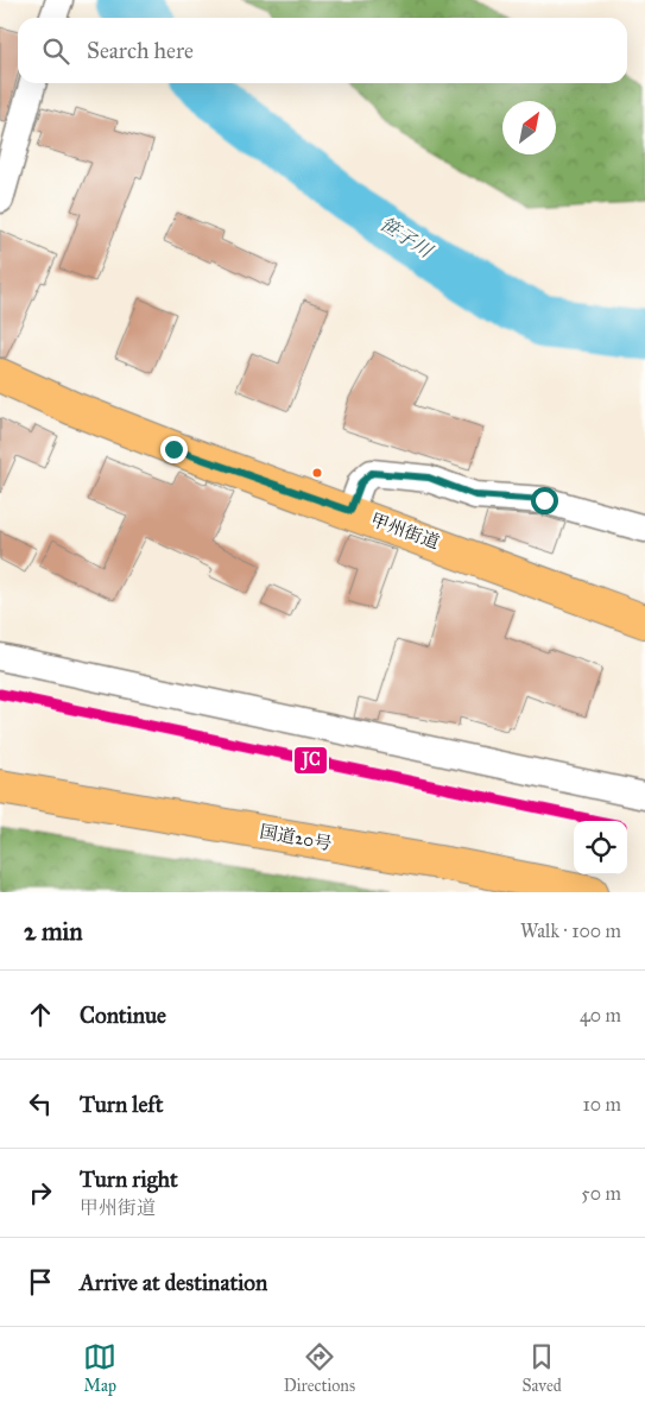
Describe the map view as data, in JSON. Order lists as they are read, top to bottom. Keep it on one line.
{"streets":{"main road":["甲州街道","国道20号"]},"water":["笹子川"],"lines":["transit line JC"],"north":"top right","page":{"search":"Search here","heading":["2 min","Walk · 100 m"],"list":[["Continue","40 m"],["Turn left","10 m"],["Turn right","甲州街道","50 m"],"Arrive at destination"],"nav":["Map","Directions","Saved"]}}
